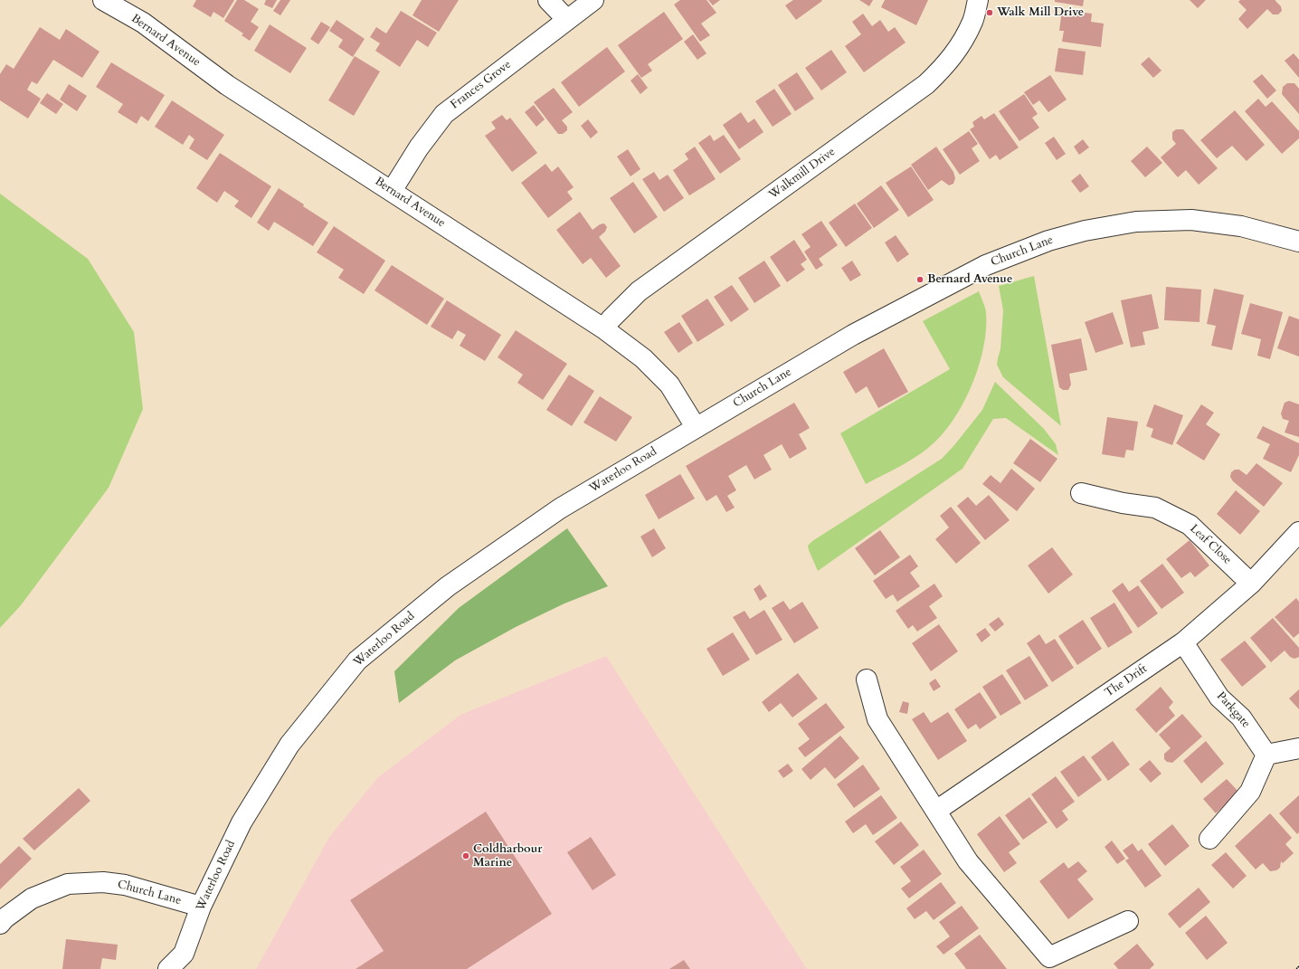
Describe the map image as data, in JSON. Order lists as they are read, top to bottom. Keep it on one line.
{"streets":{"street":["Bernard Avenue","Frances Grove","Walkmill Drive","Church Lane","Waterloo Road","Leaf Close","The Drift","Parkgate"]},"crossings":[["Bernard Avenue","Frances Grove"],["Bernard Avenue","Walkmill Drive"],["Bernard Avenue","Church Lane"],["Bernard Avenue","Waterloo Road"],["Church Lane","Waterloo Road"],["Leaf Close","The Drift"],["The Drift","Parkgate"]],"places":["Walk Mill Drive","Bernard Avenue","Coldharbour Marine"]}
